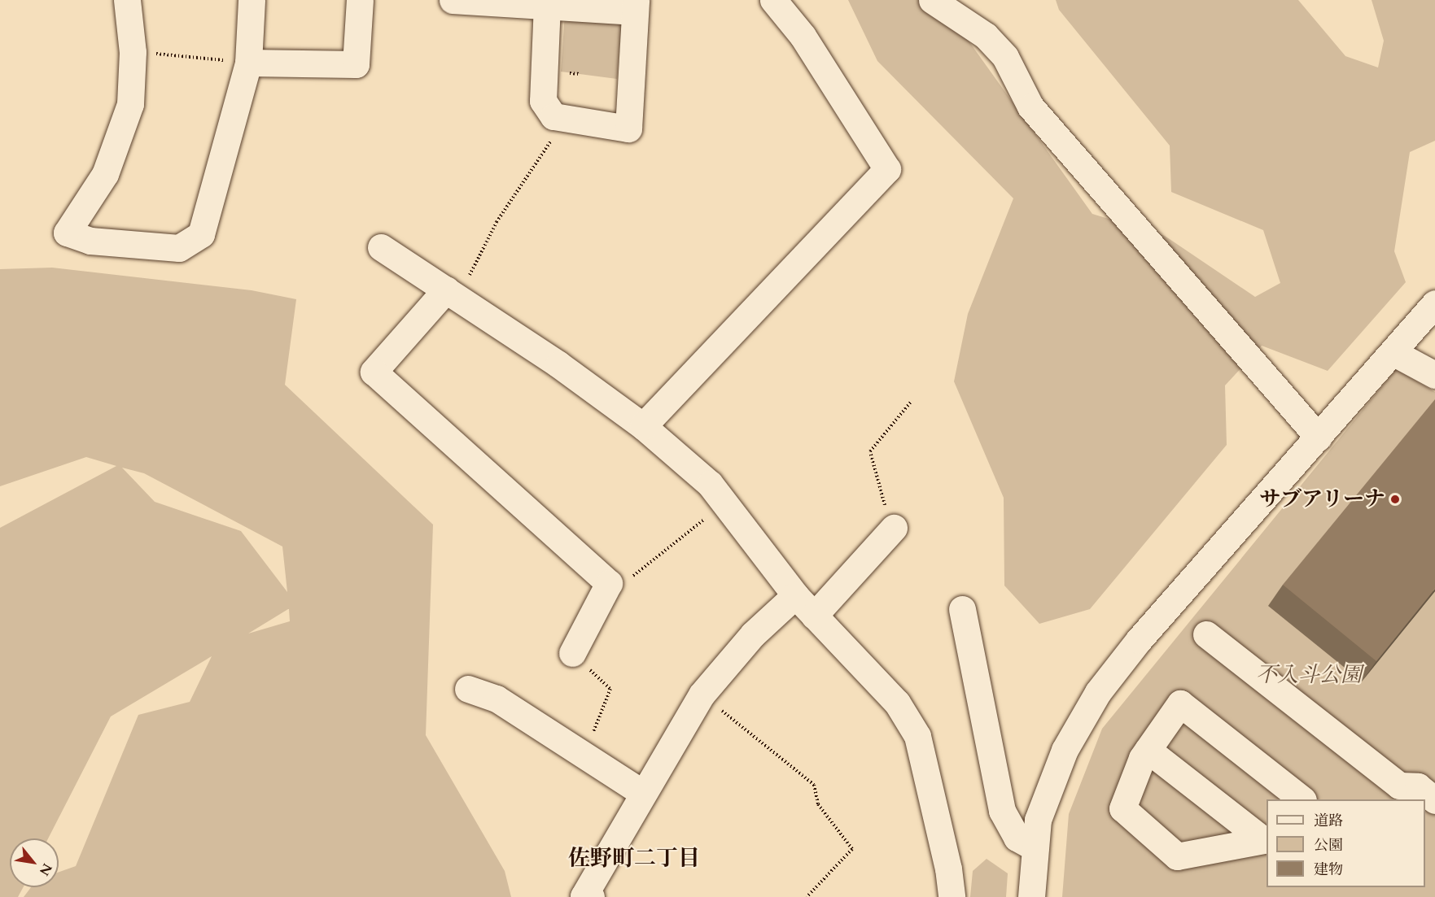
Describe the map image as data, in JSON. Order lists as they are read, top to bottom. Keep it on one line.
{"districts":["佐野町二丁目"],"parks":["不入斗公園"],"places":["サブアリーナ"],"legend":["道路","公園","建物"],"north":"bottom right"}
